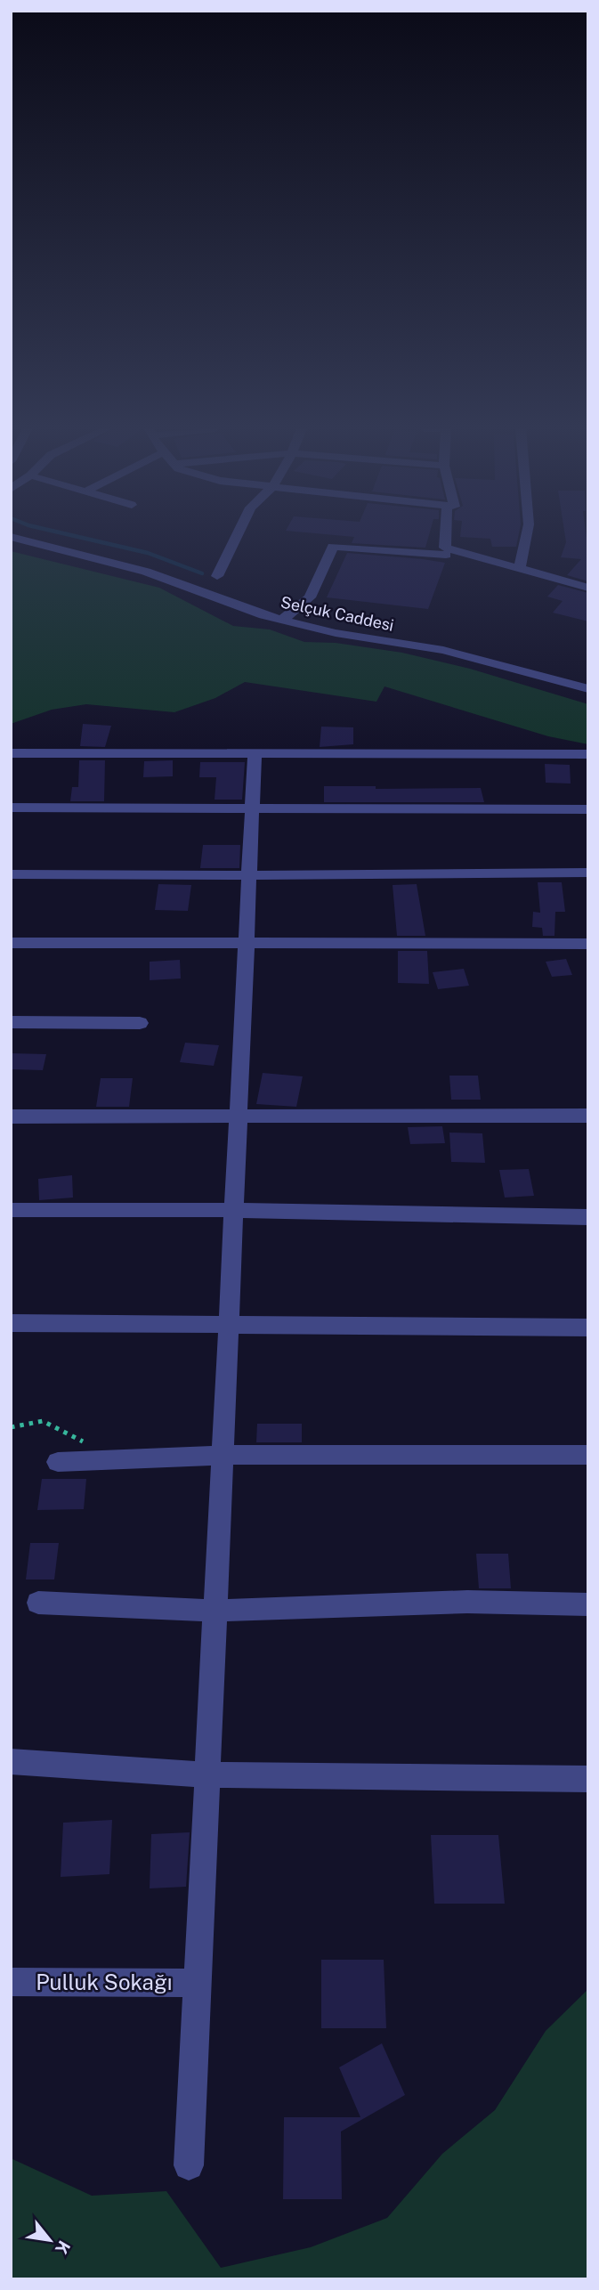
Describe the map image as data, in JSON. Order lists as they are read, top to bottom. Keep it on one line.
{"streets":{"street":["Selçuk Caddesi","Pulluk Sokağı"]},"north":"bottom right"}
